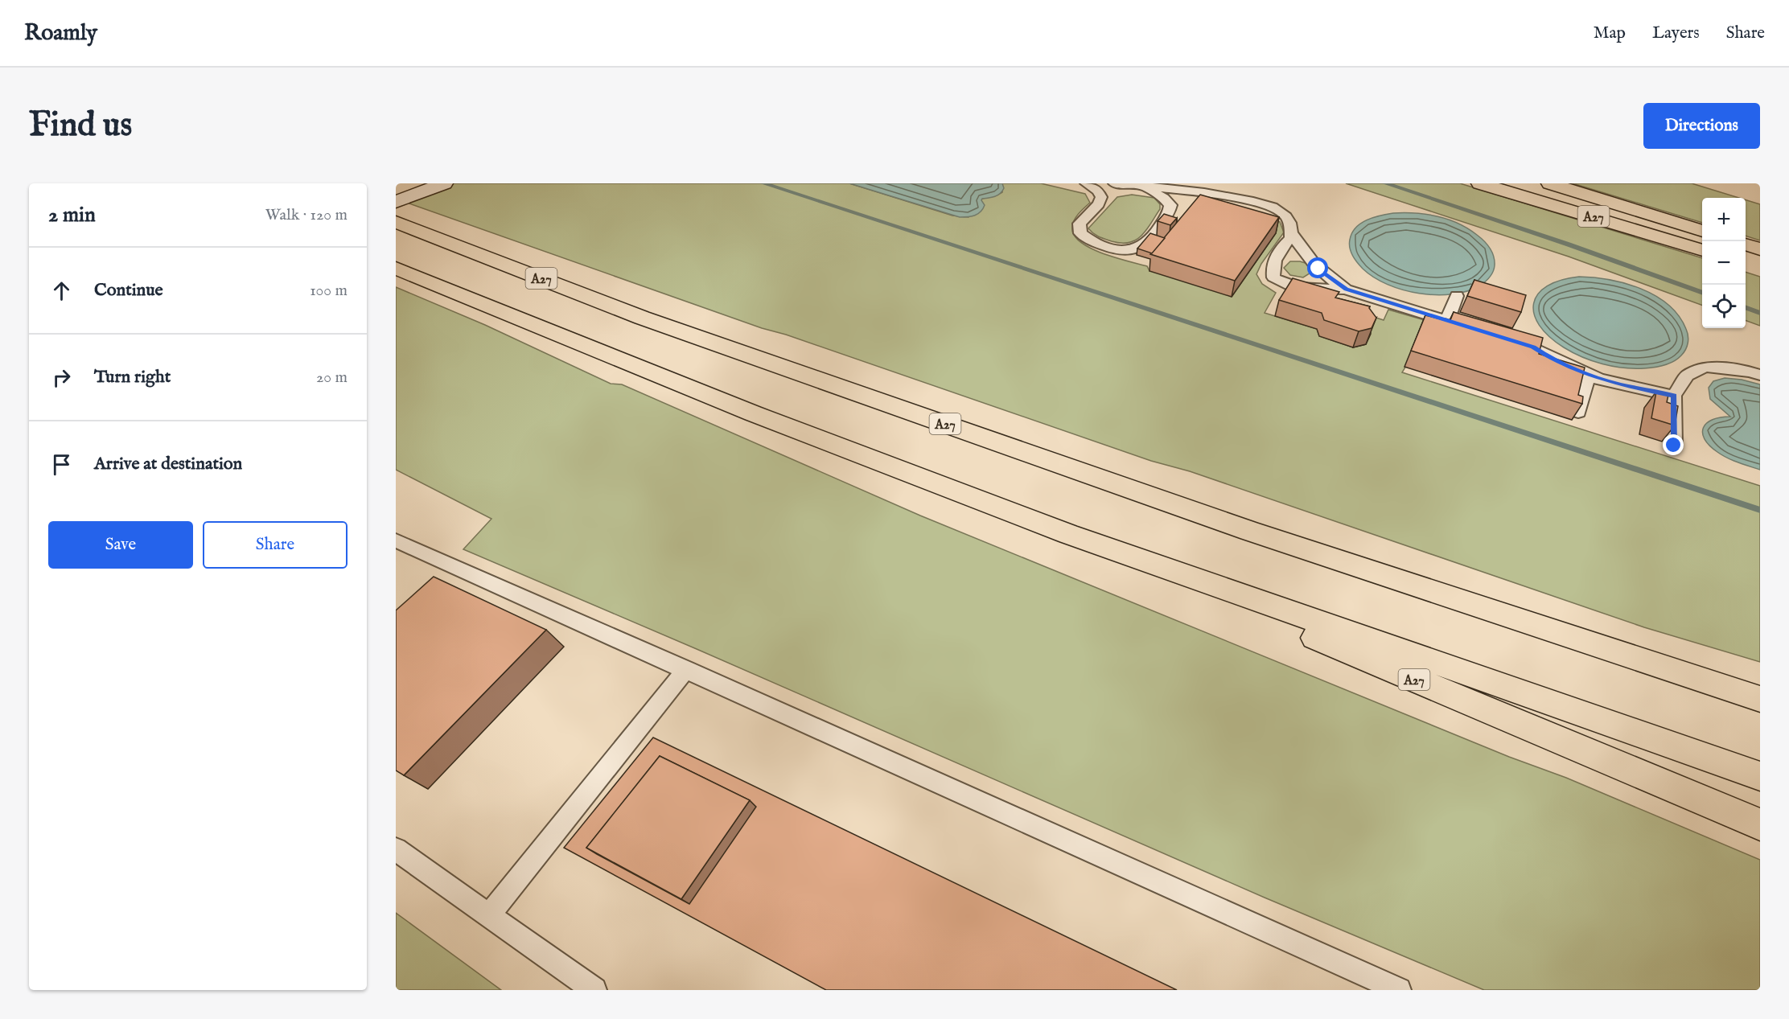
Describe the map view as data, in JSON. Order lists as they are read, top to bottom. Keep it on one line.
{"streets":{"highway":["A27"]},"page":{"header":"Roamly","nav":["Map","Layers","Share"],"buttons":["Directions",["Save","Share"]],"title":"Find us","heading":["2 min","Walk · 120 m"],"map_buttons":["+","−"],"list":[["Continue","100 m"],["Turn right","20 m"],"Arrive at destination"]}}
